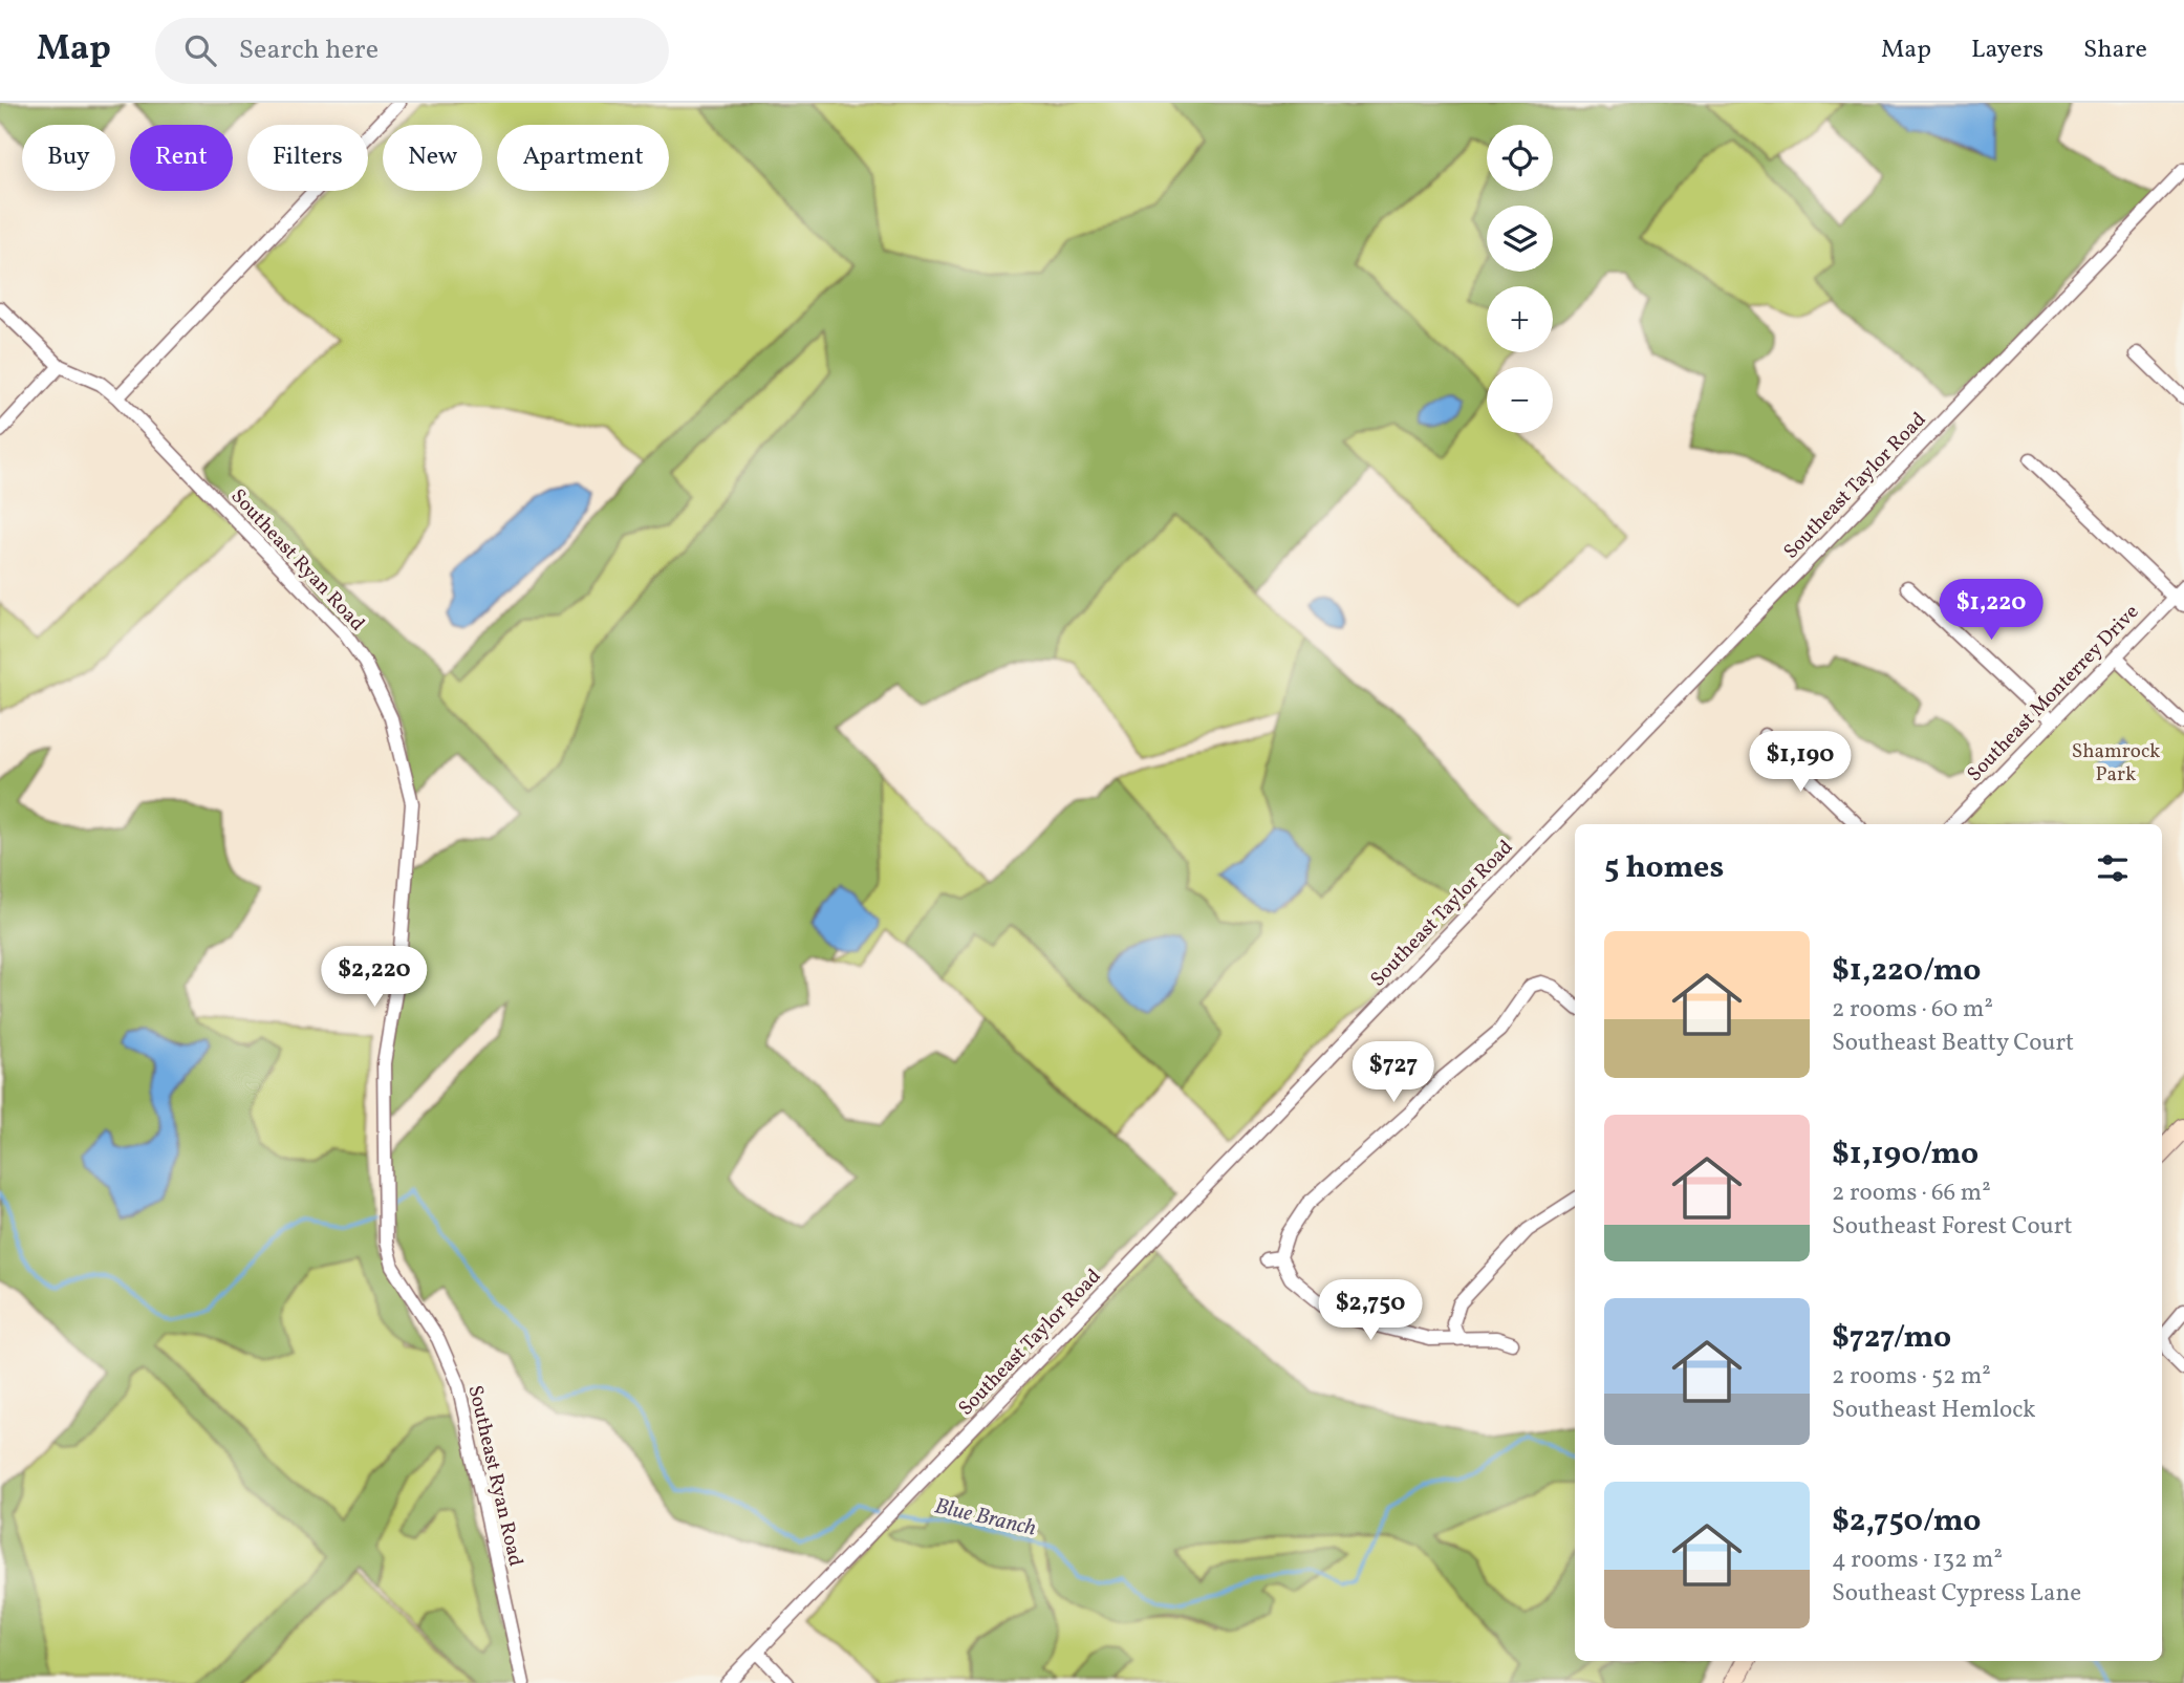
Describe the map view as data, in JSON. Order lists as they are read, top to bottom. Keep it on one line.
{"streets":{"street":["Southeast Taylor Road","Southeast Ryan Road","Southeast Monterrey Drive"]},"water":["Blue Branch"],"parks":["Shamrock Park"],"page":{"header":"Map","search":"Search here","nav":["Map","Layers","Share"],"map_buttons":["+","−"],"chip":["Buy","Rent","Filters","New","Apartment"],"price":["$1,220","$1,190","$2,220","$727","$2,750"],"heading":"5 homes","list":[{"name":"$1,220/mo","note":"2 rooms · 60 m² · Southeast Beatty Court"},{"name":"$1,190/mo","note":"2 rooms · 66 m² · Southeast Forest Court"},{"name":"$727/mo","note":"2 rooms · 52 m² · Southeast Hemlock"},{"name":"$2,750/mo","note":"4 rooms · 132 m² · Southeast Cypress Lane"}]}}
